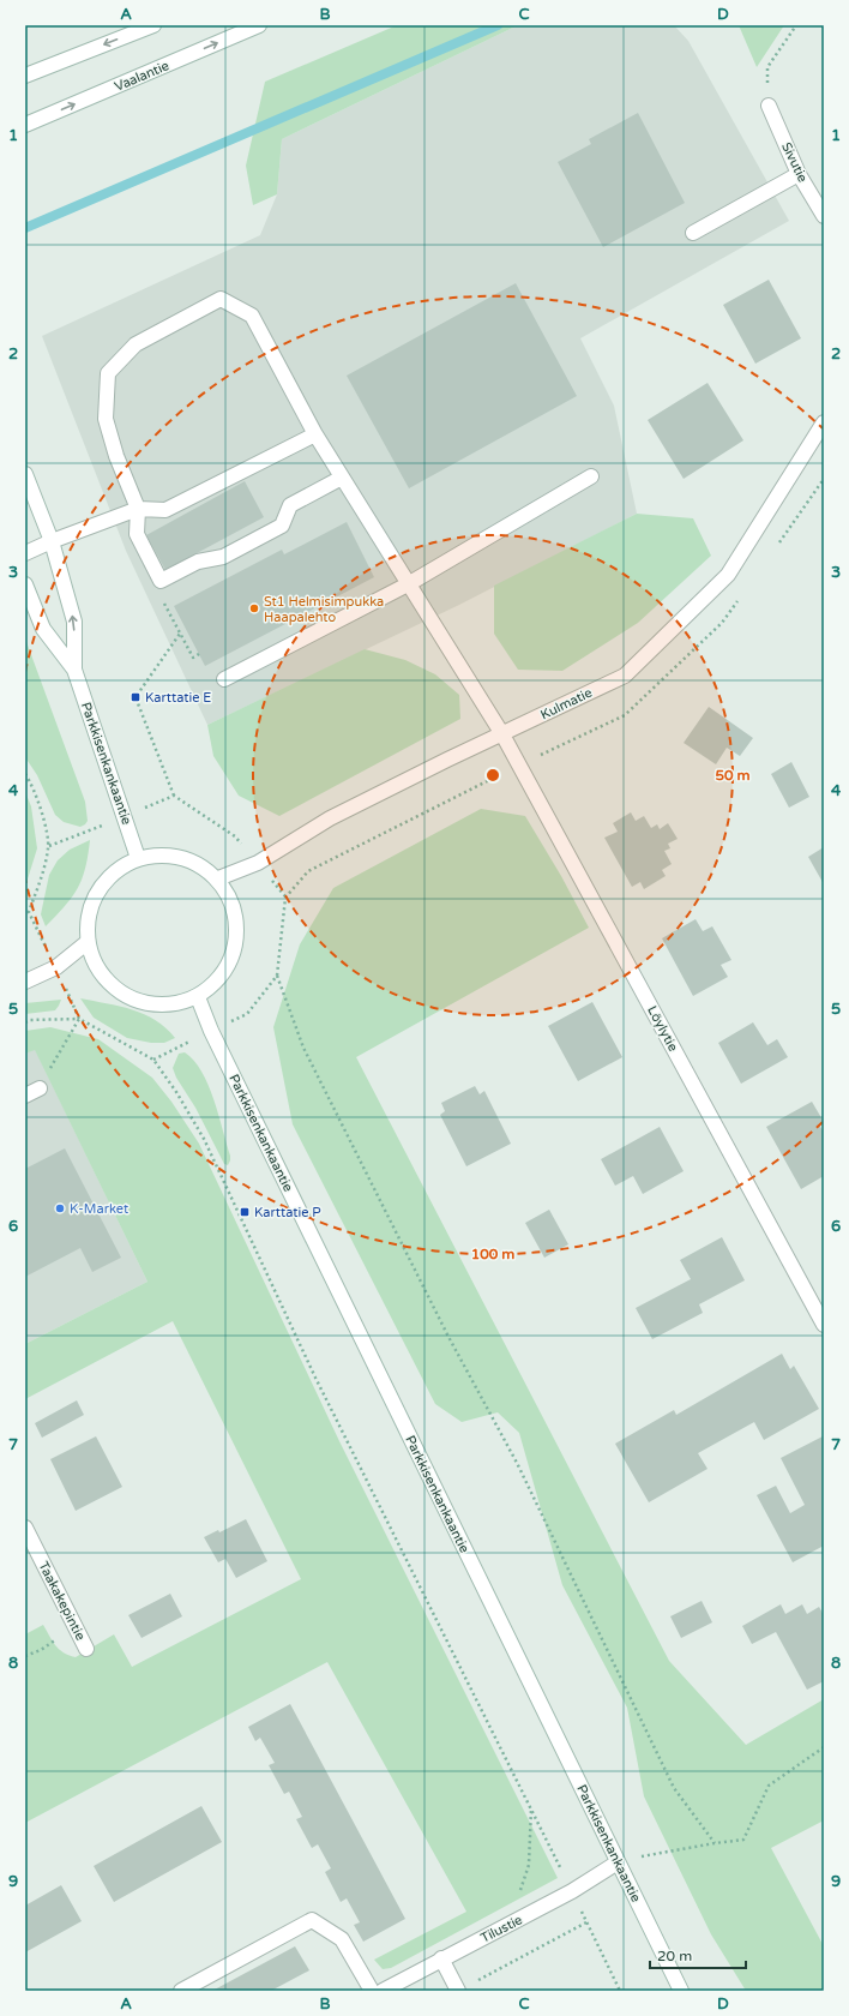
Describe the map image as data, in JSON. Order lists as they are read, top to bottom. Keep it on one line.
{"streets":{"street":["Vaalantie","Sivutie","Kulmatie","Parkkisenkankaantie","Löylytie","Taakakepintie","Tilustie"]},"crossings":[["Kulmatie","Parkkisenkankaantie"],["Kulmatie","Löylytie"],["Parkkisenkankaantie","Tilustie"]],"places":{"other":["St1 Helmisimpukka Haapalehto","K-Market"],"transit":["Karttatie E","Karttatie P"]},"scale_bar":"20 m","grid":{"columns":["A","B","C","D"],"rows":["1","2","3","4","5","6","7","8","9"]},"rings":["50 m","100 m"]}
